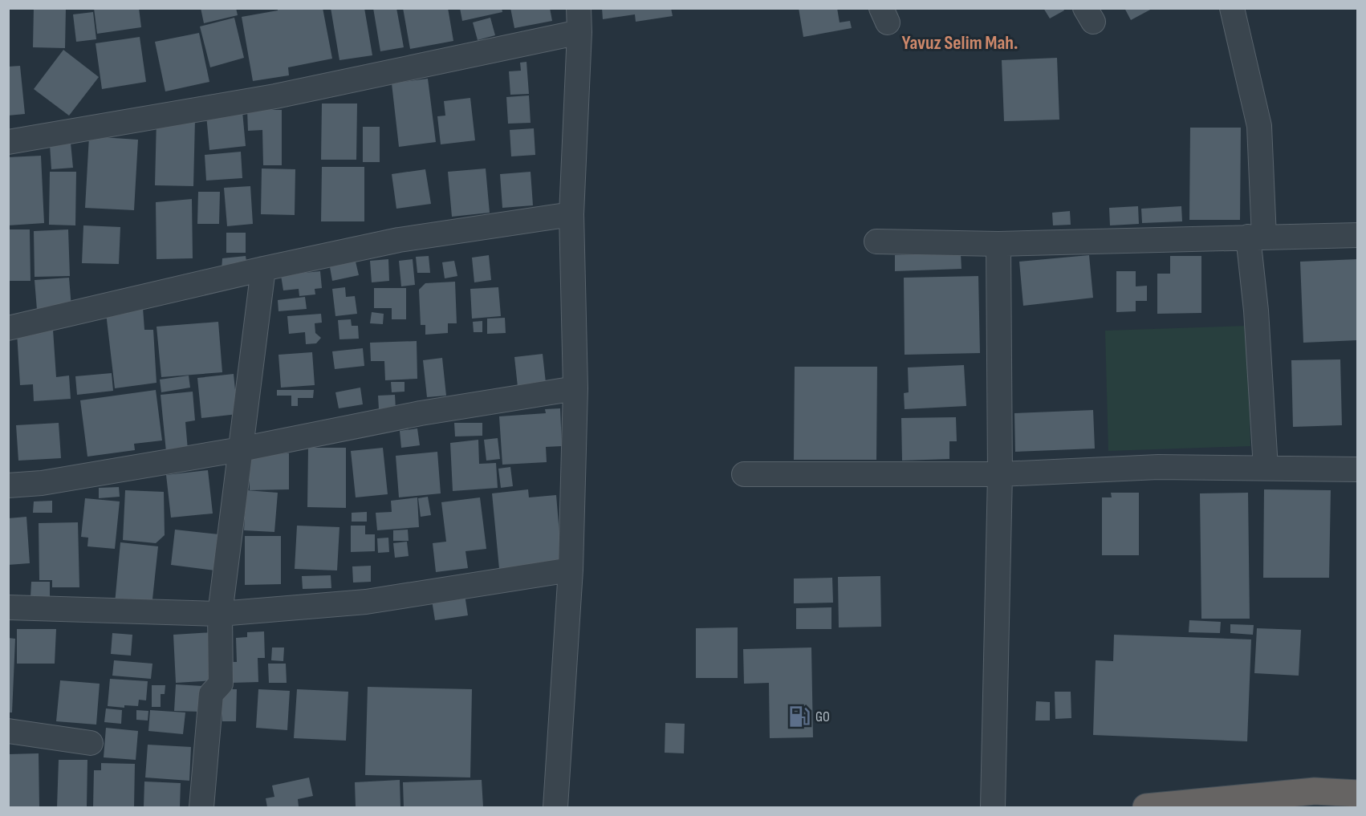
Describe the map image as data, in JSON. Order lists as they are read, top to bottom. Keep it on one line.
{"districts":["Yavuz Selim Mah."],"places":{"fuel station":["GO"]}}
